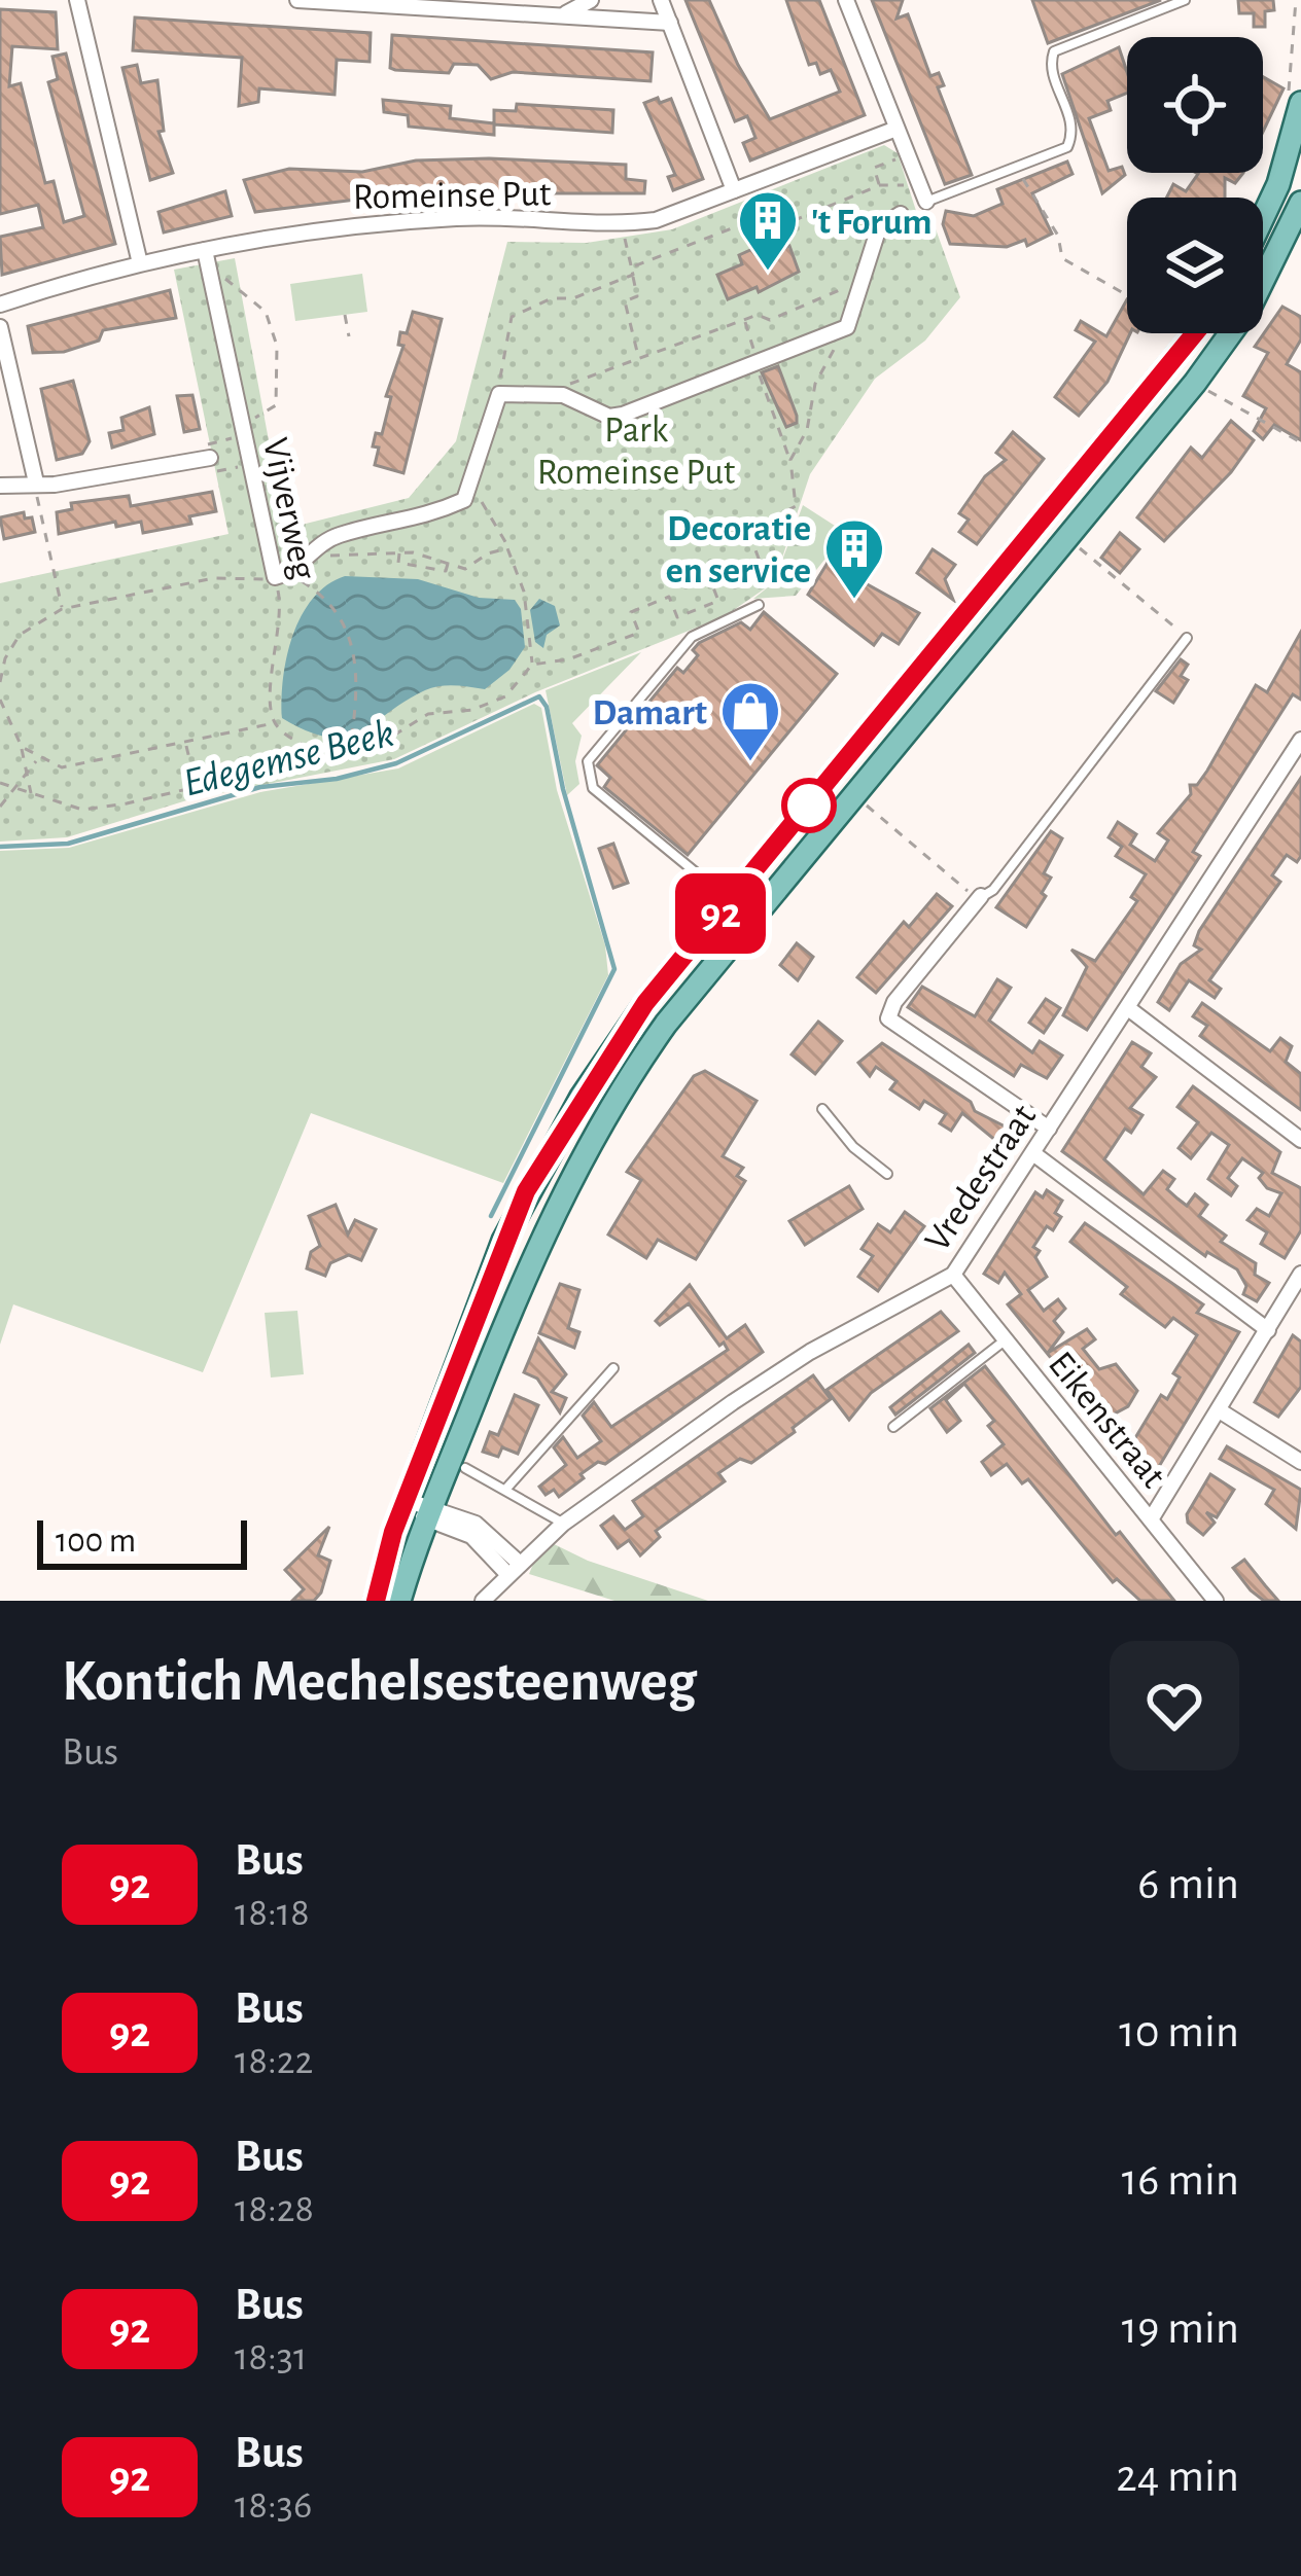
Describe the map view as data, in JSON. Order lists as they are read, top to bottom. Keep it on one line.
{"streets":{"street":["Romeinse Put","Vijverweg","Vredestraat","Eikenstraat"]},"crossings":[["Romeinse Put","Vijverweg"],["Vredestraat","Eikenstraat"]],"water":["Edegemse Beek"],"parks":["Park Romeinse Put"],"places":{"building":["'t Forum","Decoratie en service"],"shop":["Damart"]},"lines":["bus line 92"],"scale_bar":"100 m","page":{"on_map":"92","scale":"100 m","heading":["Kontich Mechelsesteenweg","Bus"],"list":[{"mark":"92","name":"Bus","note":"18:18","value":"6 min"},{"mark":"92","name":"Bus","note":"18:22","value":"10 min"},{"mark":"92","name":"Bus","note":"18:28","value":"16 min"},{"mark":"92","name":"Bus","note":"18:31","value":"19 min"},{"mark":"92","name":"Bus","note":"18:36","value":"24 min"}]}}
